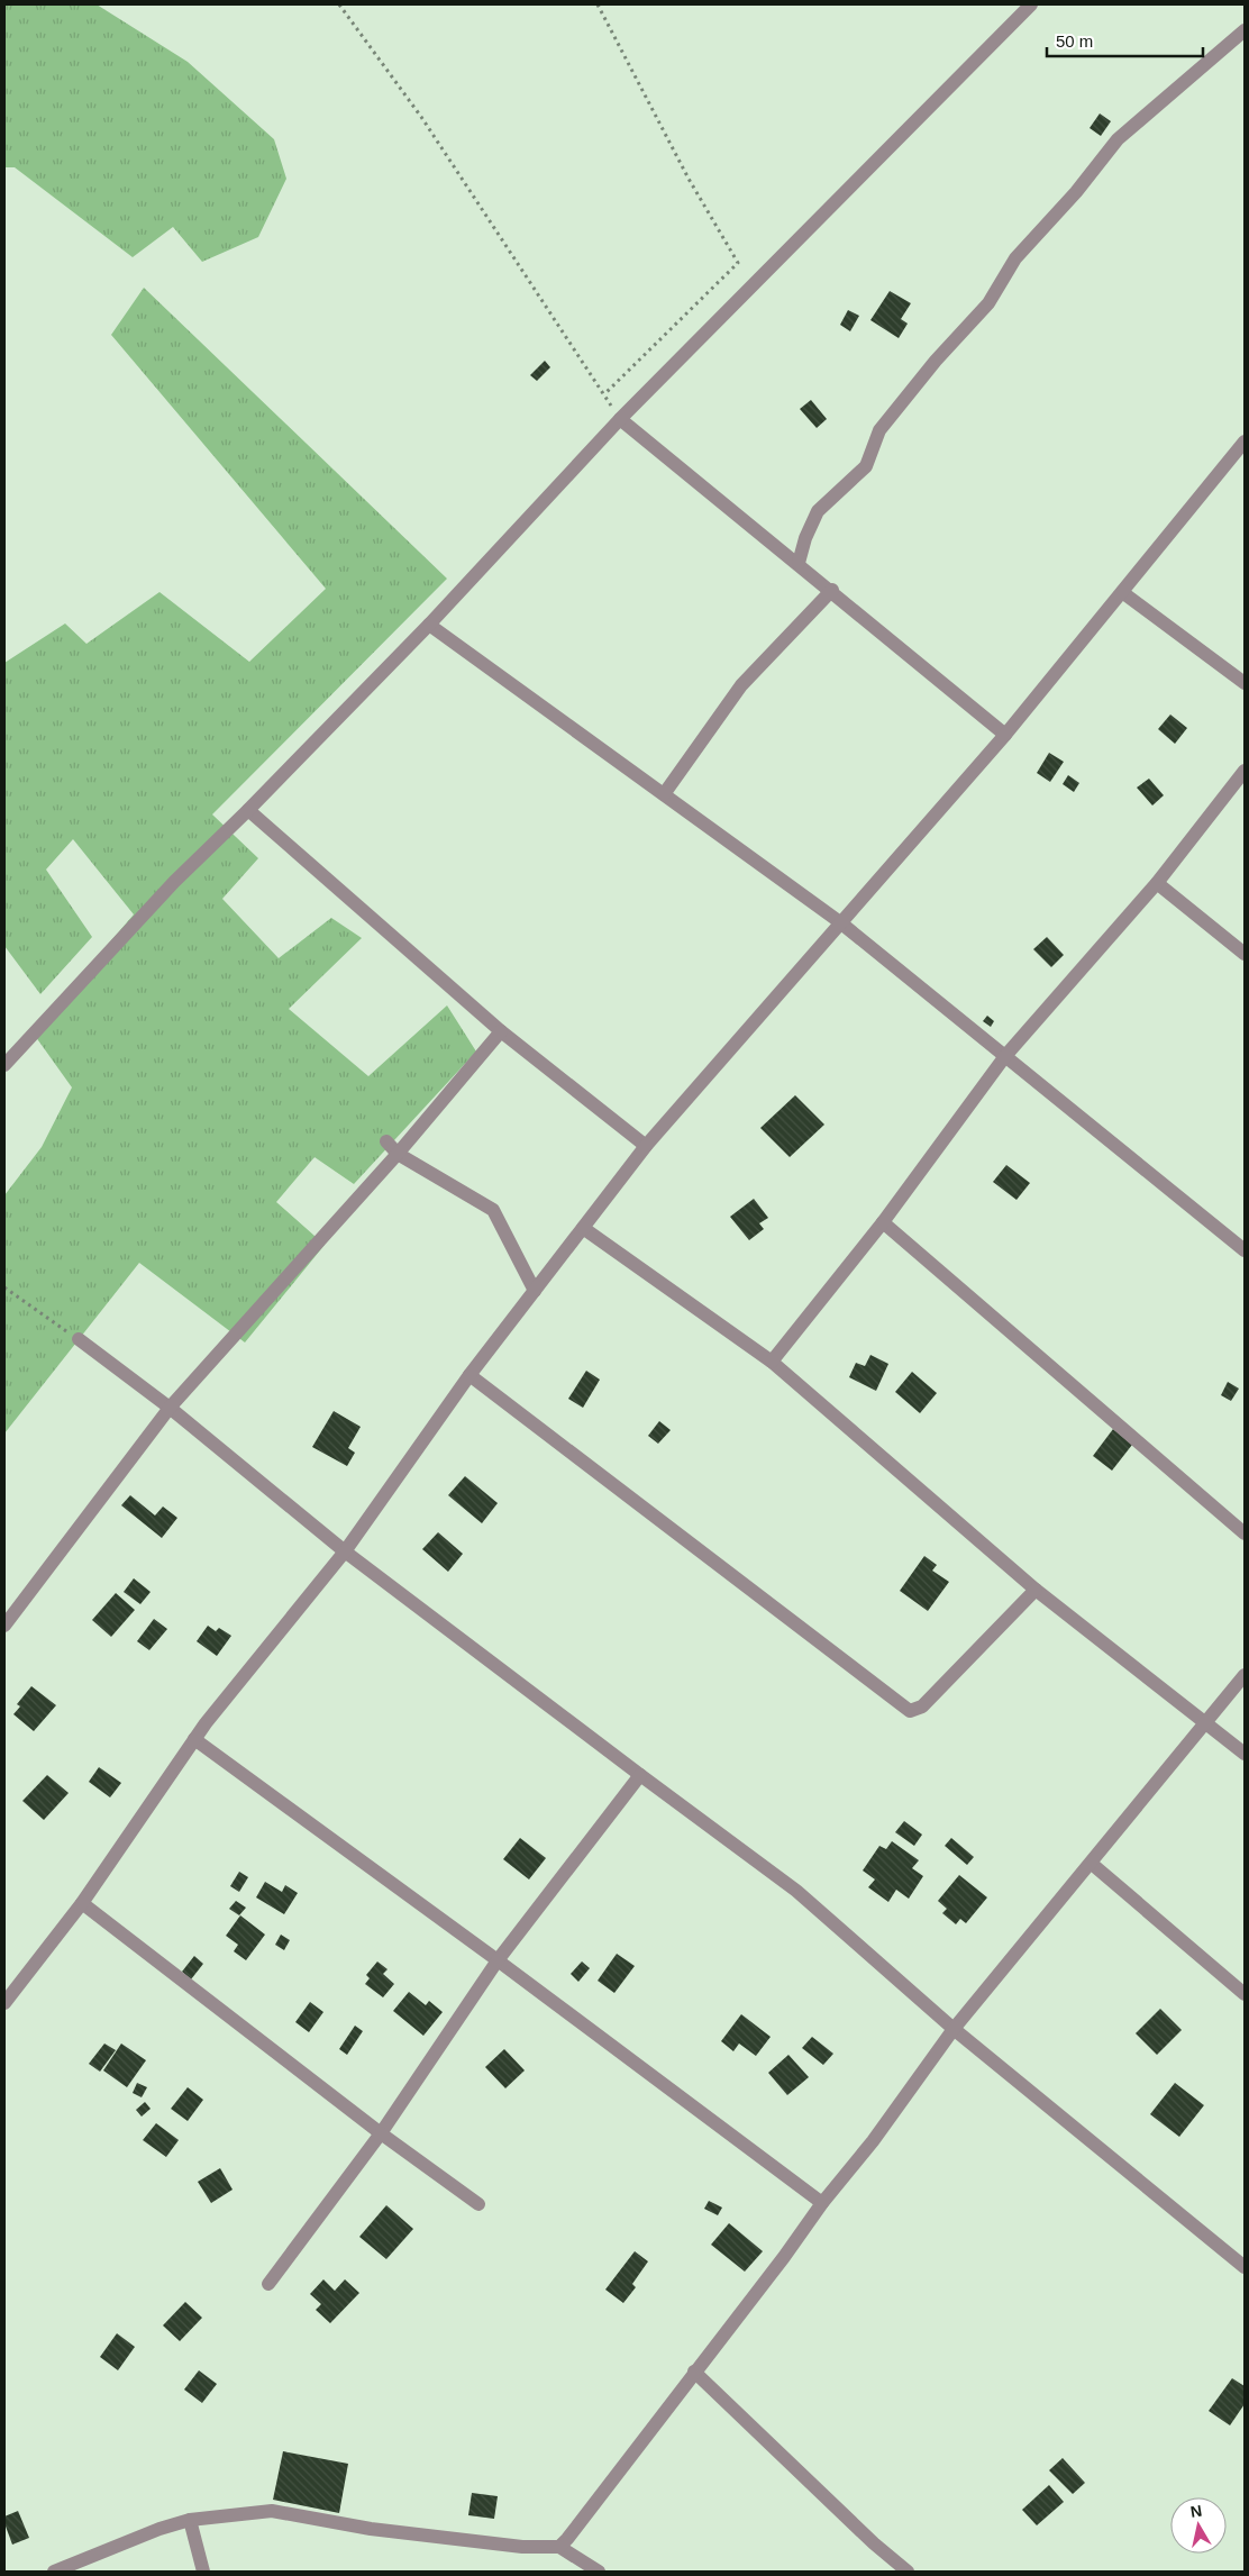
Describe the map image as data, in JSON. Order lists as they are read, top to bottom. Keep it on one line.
{"scale_bar":"50 m","north":"top"}
